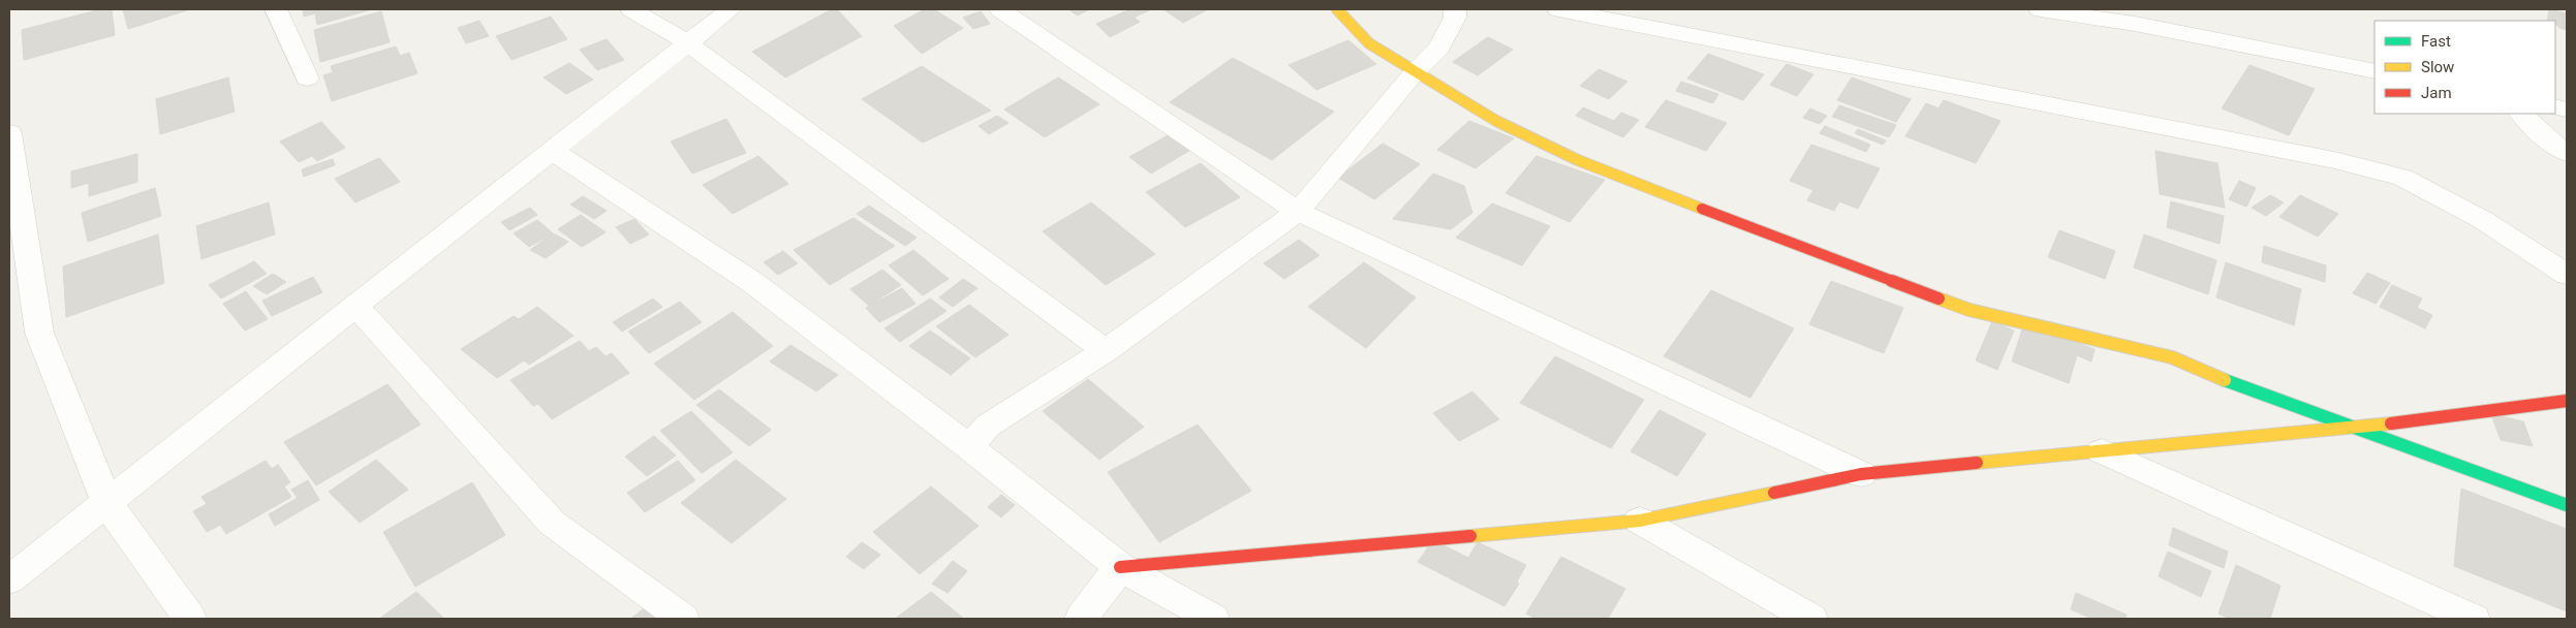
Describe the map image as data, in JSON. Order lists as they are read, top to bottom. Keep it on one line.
{"legend":["Fast","Slow","Jam"]}
